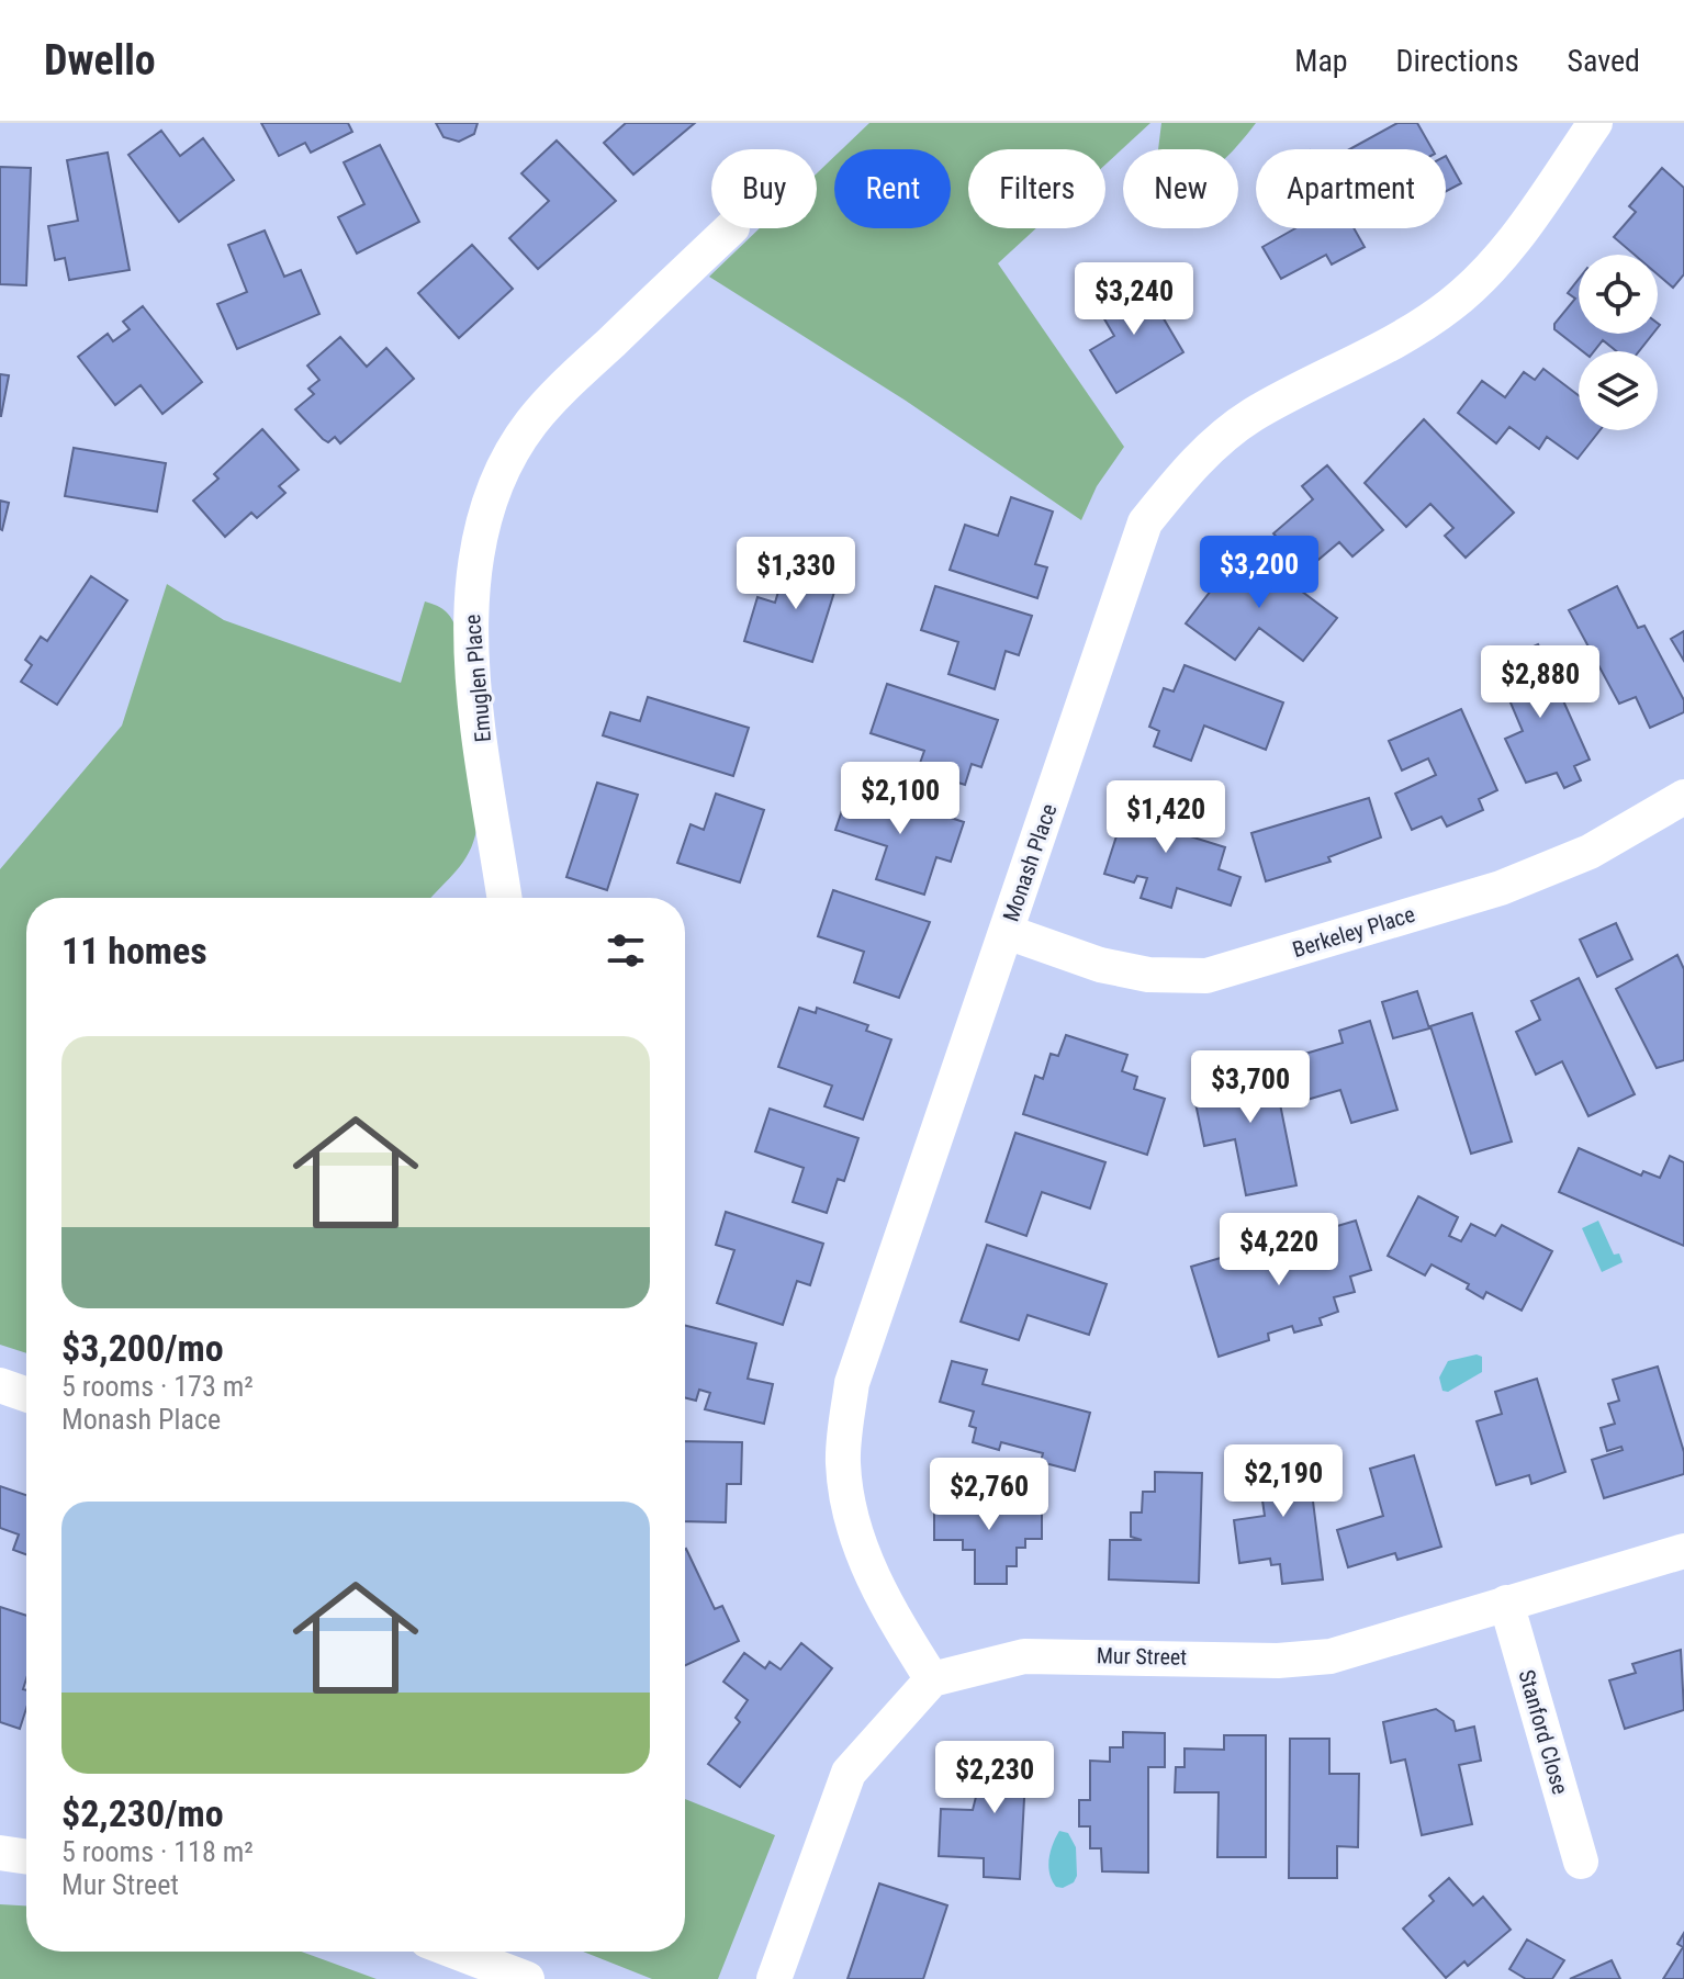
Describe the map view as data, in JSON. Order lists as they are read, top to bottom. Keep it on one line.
{"streets":{"street":["Emuglen Place","Monash Place","Berkeley Place","Mur Street","Stanford Close"]},"crossings":[["Monash Place","Berkeley Place"],["Monash Place","Mur Street"],["Mur Street","Stanford Close"]],"page":{"header":"Dwello","nav":["Map","Directions","Saved"],"chip":["Buy","Rent","Filters","New","Apartment"],"price":["$3,240","$3,200","$1,330","$2,880","$2,100","$1,420","$3,700","$4,220","$2,190","$2,760","$2,230"],"heading":"11 homes","list":[{"name":"$3,200/mo","note":"5 rooms · 173 m² · Monash Place"},{"name":"$2,230/mo","note":"5 rooms · 118 m² · Mur Street"}]}}
